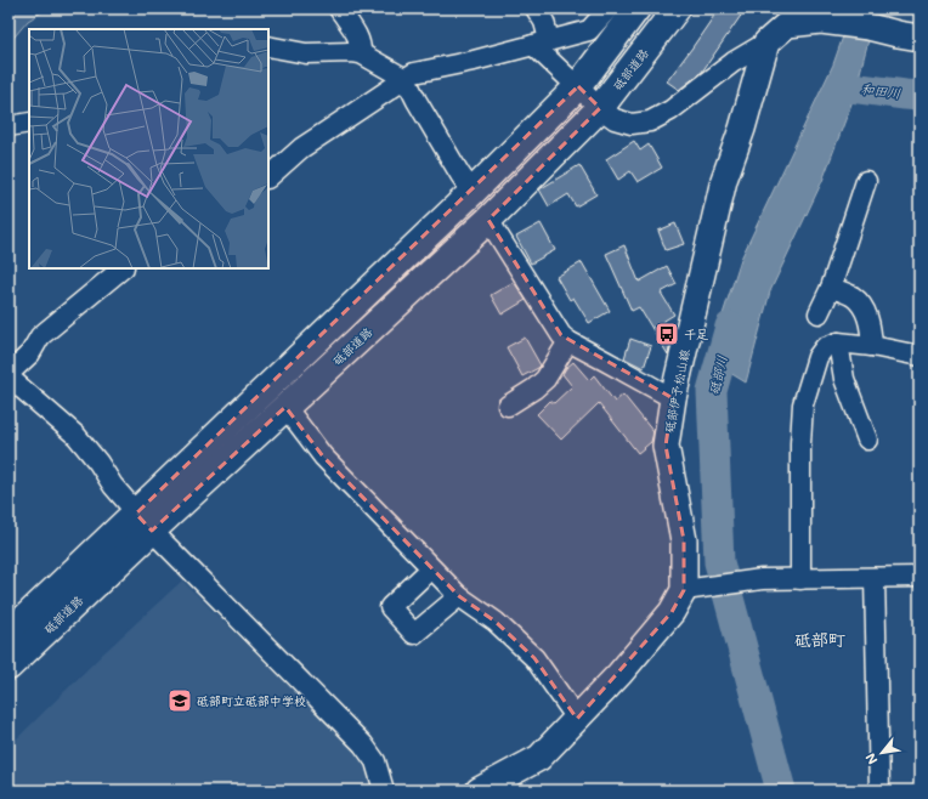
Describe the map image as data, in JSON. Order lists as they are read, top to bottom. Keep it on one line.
{"streets":{"highway":["砥部道路"],"main road":["砥部伊予松山線"]},"districts":["砥部町"],"water":["和田川","砥部川"],"places":{"bus stop":["千足"],"school or university":["砥部町立砥部中学校"]},"north":"bottom left"}
